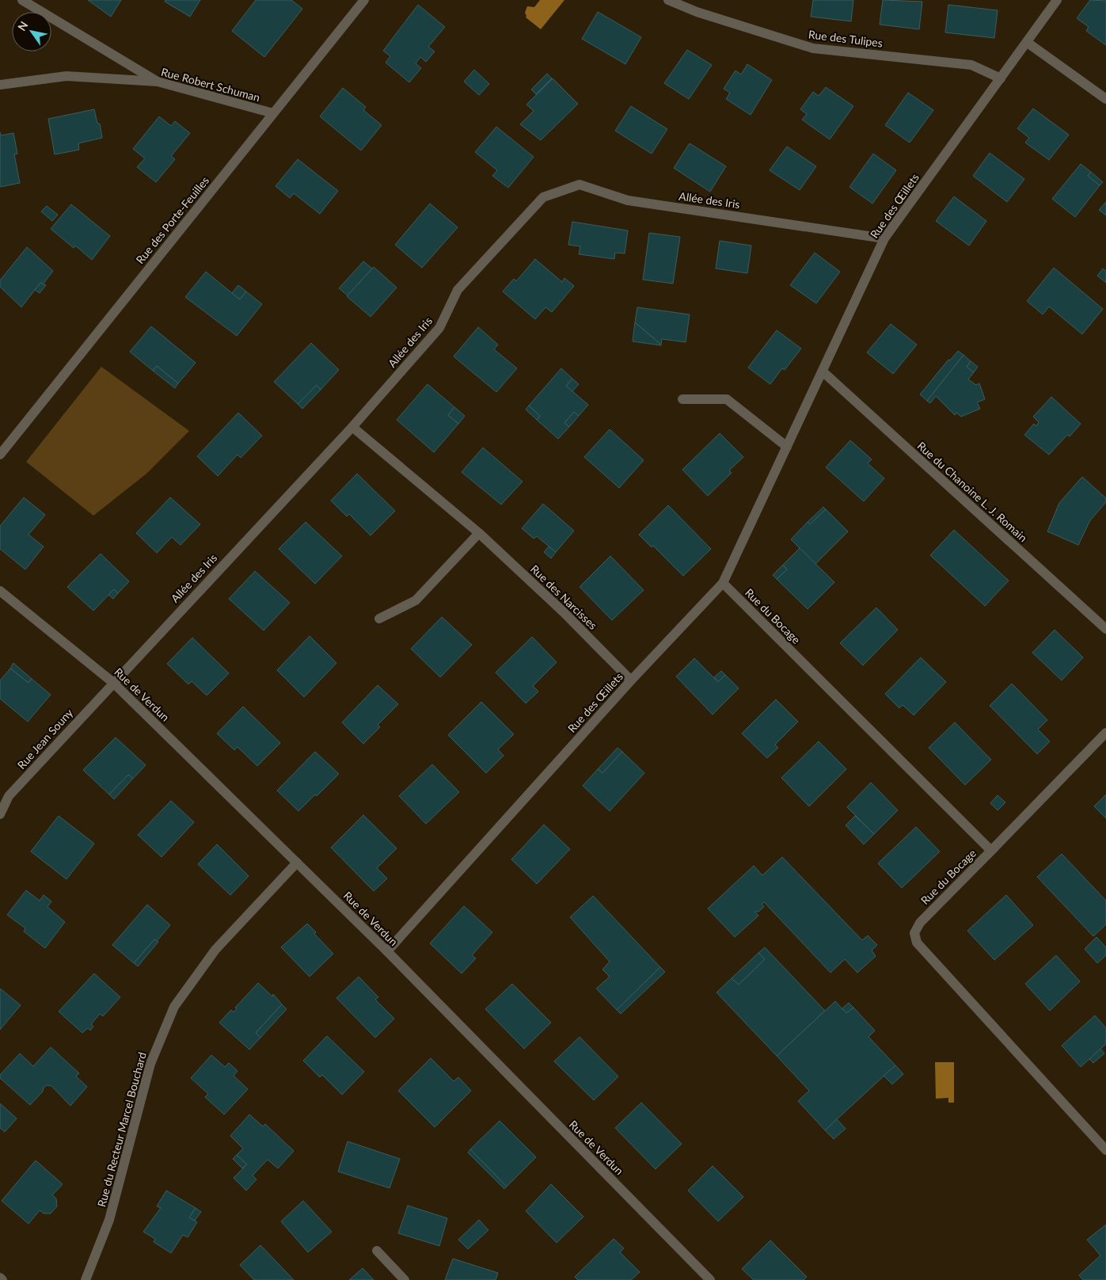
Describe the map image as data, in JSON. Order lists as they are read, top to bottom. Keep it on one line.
{"streets":{"street":["Rue des Tulipes","Rue Robert Schuman","Allée des Iris","Rue des Œillets","Rue des Porte-Feuilles","Rue du Chanoine L. J. Romain","Rue des Narcisses","Rue du Bocage","Rue de Verdun","Rue Jean Souny","Rue du Recteur Marcel Bouchard"]},"crossings":[["Rue des Tulipes","Rue des Œillets"],["Rue Robert Schuman","Rue des Porte-Feuilles"],["Allée des Iris","Rue des Œillets"],["Allée des Iris","Rue des Narcisses"],["Allée des Iris","Rue de Verdun"],["Allée des Iris","Rue Jean Souny"],["Rue des Œillets","Rue du Chanoine L. J. Romain"],["Rue des Œillets","Rue des Narcisses"],["Rue des Œillets","Rue du Bocage"],["Rue des Œillets","Rue de Verdun"],["Rue de Verdun","Rue Jean Souny"],["Rue de Verdun","Rue du Recteur Marcel Bouchard"]],"north":"top left"}
